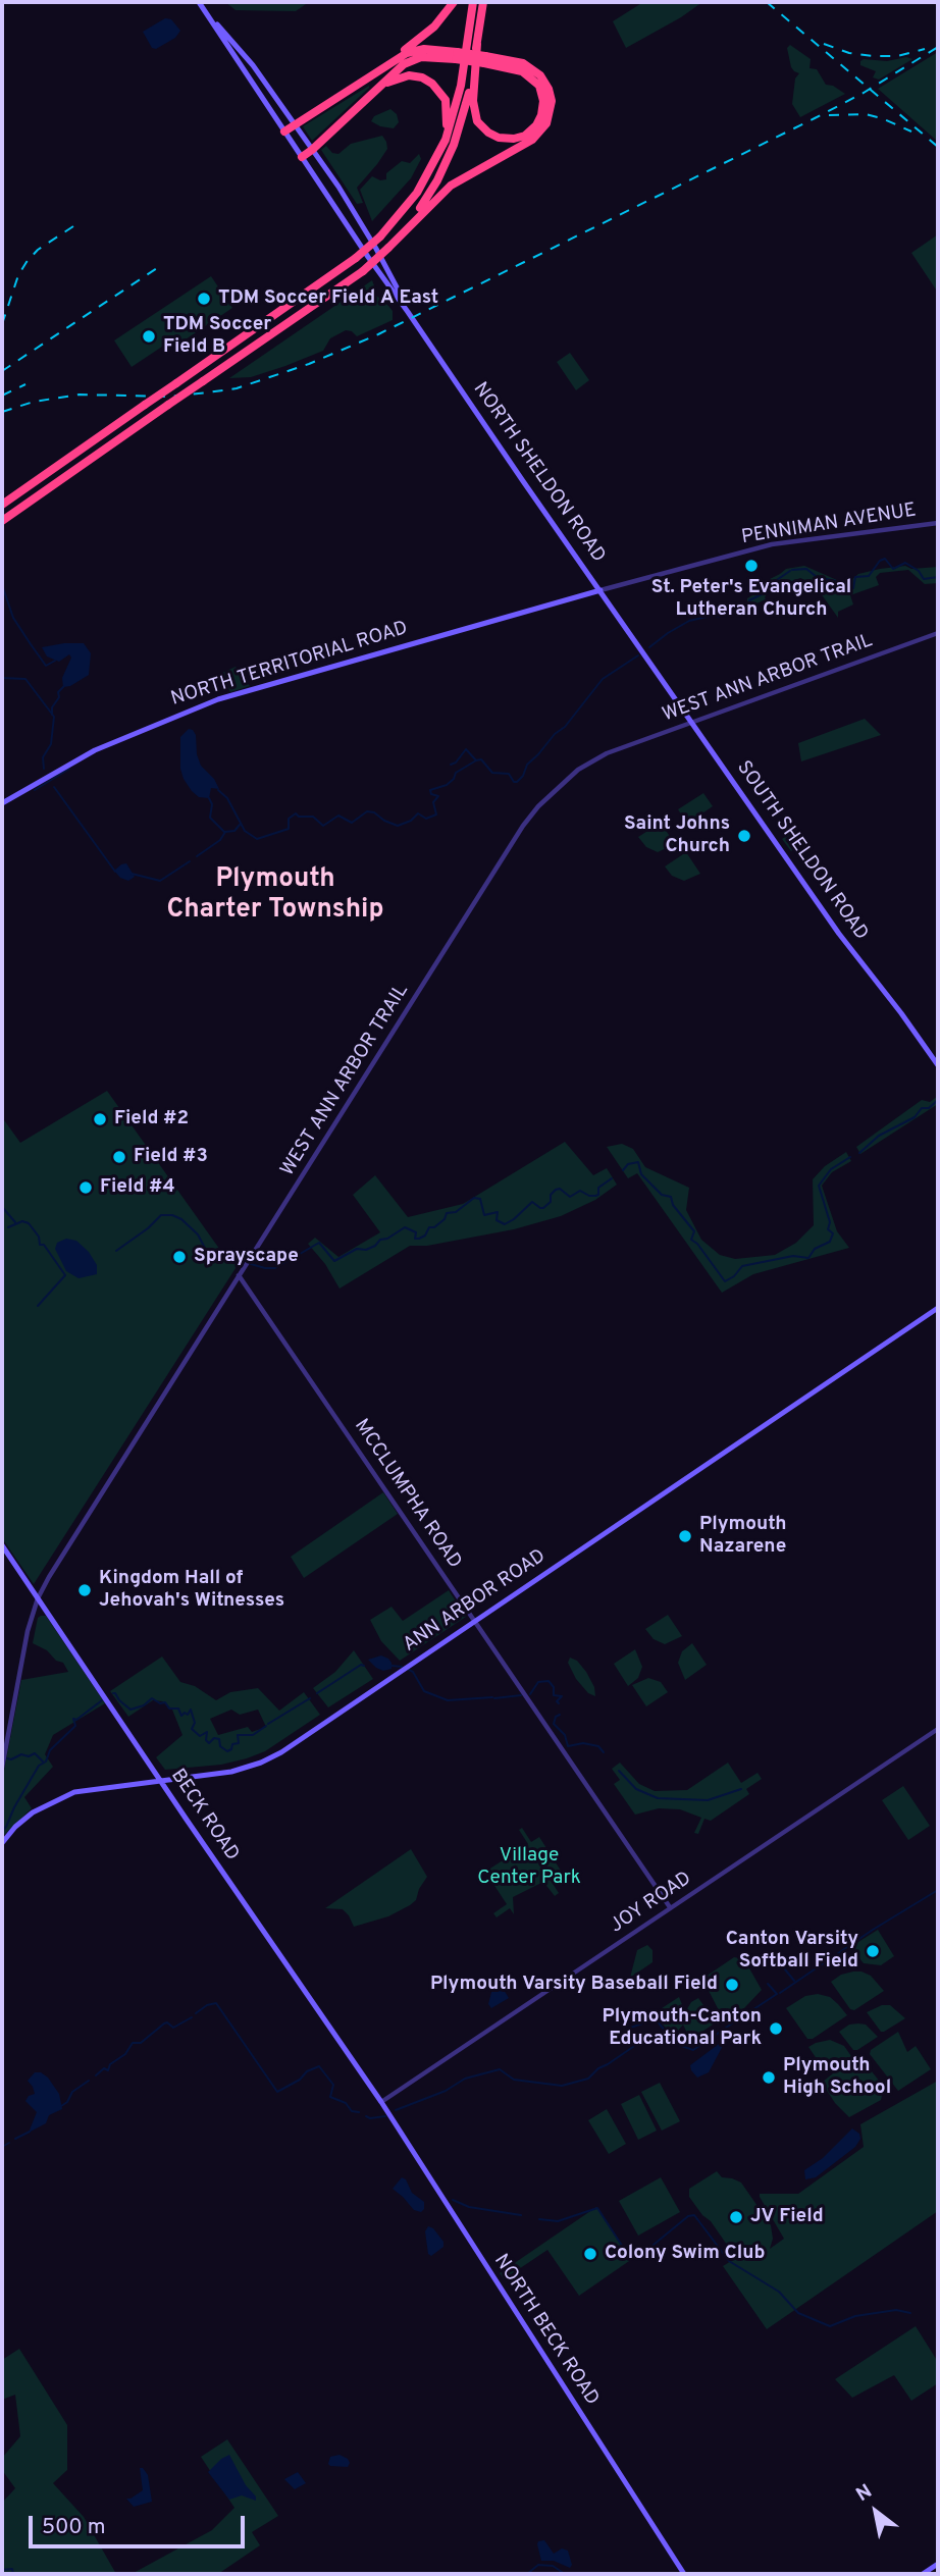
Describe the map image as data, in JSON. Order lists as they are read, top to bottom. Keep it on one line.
{"streets":{"main road":["NORTH SHELDON ROAD","NORTH TERRITORIAL ROAD","SOUTH SHELDON ROAD","ANN ARBOR ROAD","BECK ROAD","NORTH BECK ROAD"],"street":["PENNIMAN AVENUE","WEST ANN ARBOR TRAIL","MCCLUMPHA ROAD","JOY ROAD"]},"crossings":[["NORTH SHELDON ROAD","PENNIMAN AVENUE"],["NORTH SHELDON ROAD","NORTH TERRITORIAL ROAD"],["NORTH SHELDON ROAD","SOUTH SHELDON ROAD"],["PENNIMAN AVENUE","NORTH TERRITORIAL ROAD"],["WEST ANN ARBOR TRAIL","SOUTH SHELDON ROAD"],["WEST ANN ARBOR TRAIL","MCCLUMPHA ROAD"],["WEST ANN ARBOR TRAIL","BECK ROAD"],["MCCLUMPHA ROAD","ANN ARBOR ROAD"],["MCCLUMPHA ROAD","JOY ROAD"],["ANN ARBOR ROAD","BECK ROAD"],["BECK ROAD","JOY ROAD"],["BECK ROAD","NORTH BECK ROAD"],["JOY ROAD","NORTH BECK ROAD"]],"districts":["Plymouth Charter Township"],"parks":["Village Center Park"],"places":["TDM Soccer Field A East","TDM Soccer Field B","St. Peter's Evangelical Lutheran Church","Saint Johns Church","Field #2","Field #3","Field #4","Sprayscape","Plymouth Nazarene","Kingdom Hall of Jehovah's Witnesses","Canton Varsity Softball Field","Plymouth Varsity Baseball Field","Plymouth-Canton Educational Park","Plymouth High School","JV Field","Colony Swim Club"],"scale_bar":"500 m","north":"top left"}
